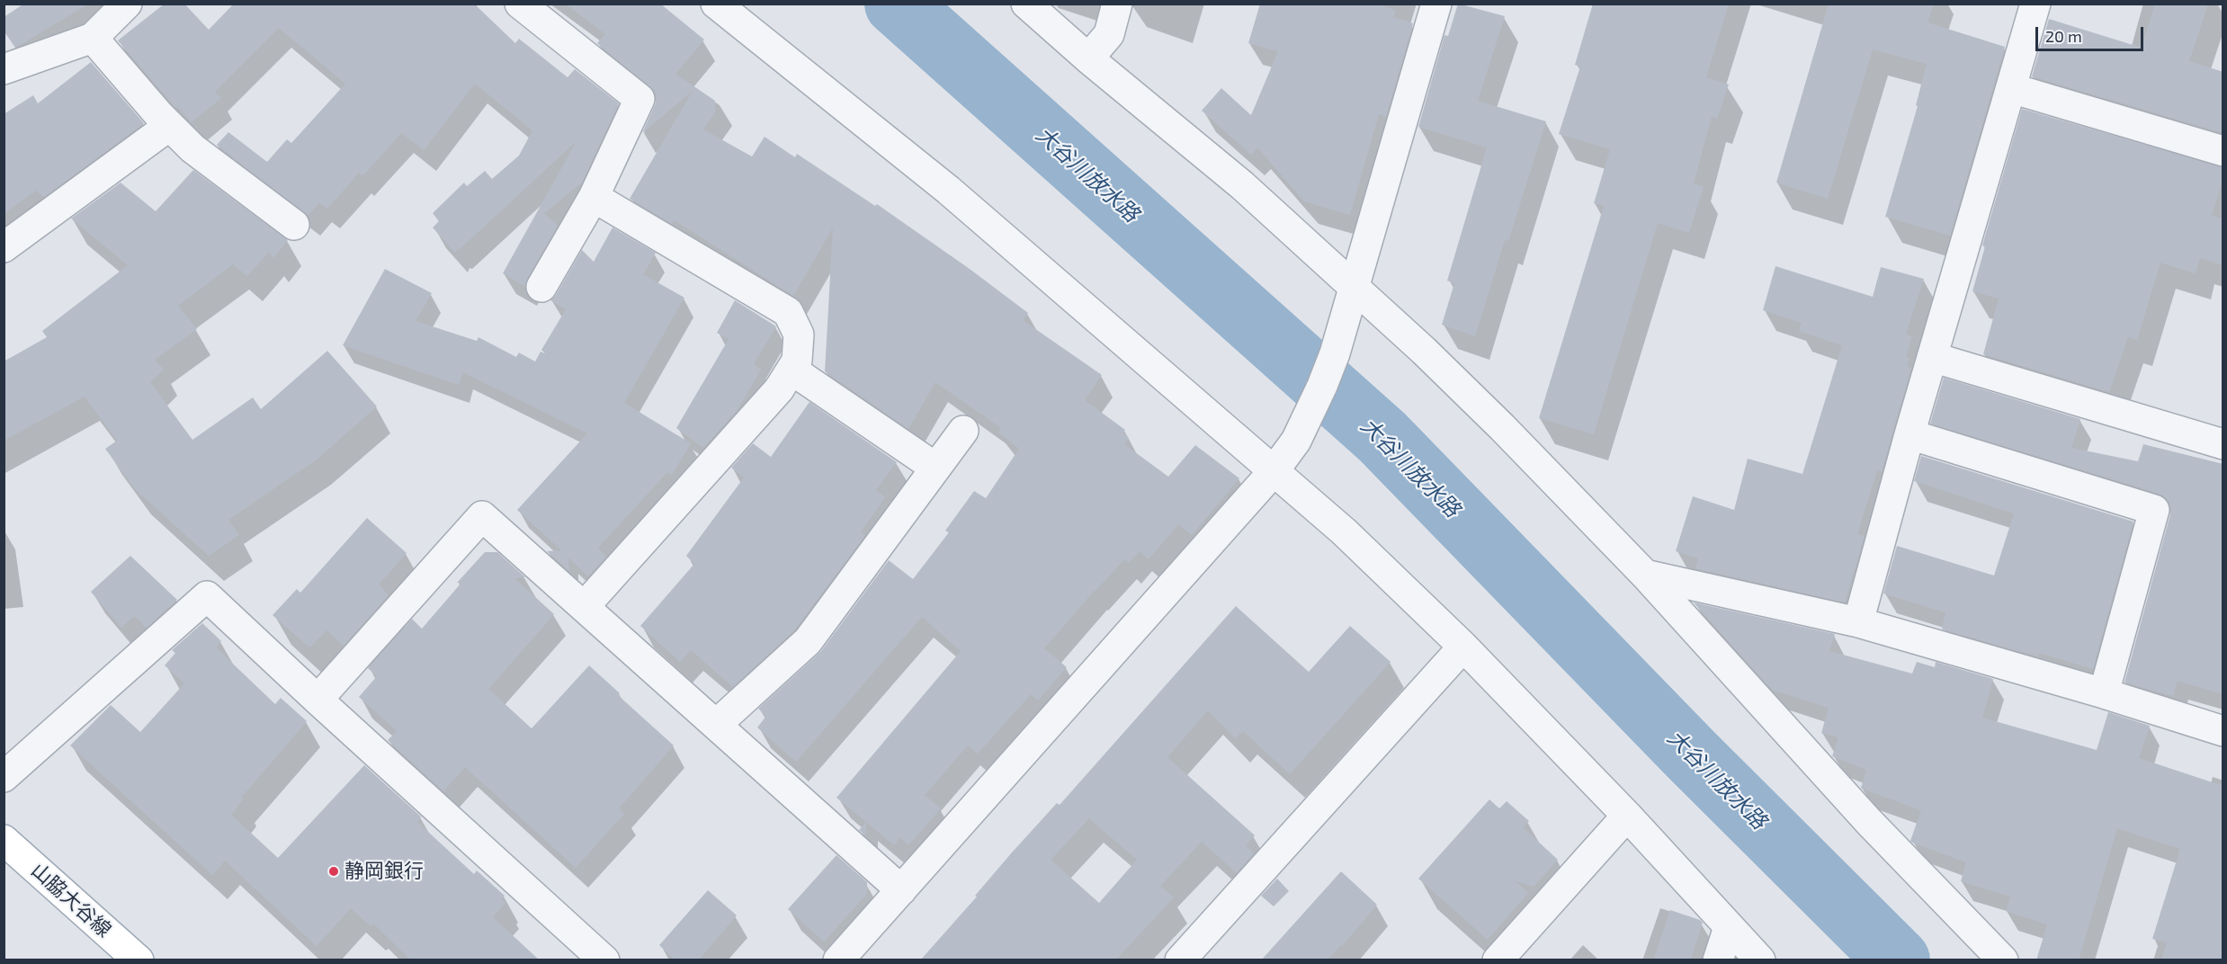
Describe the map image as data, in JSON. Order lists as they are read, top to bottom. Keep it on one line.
{"streets":{"main road":["山脇大谷線"]},"water":["大谷川放水路"],"places":["静岡銀行"],"scale_bar":"20 m"}
